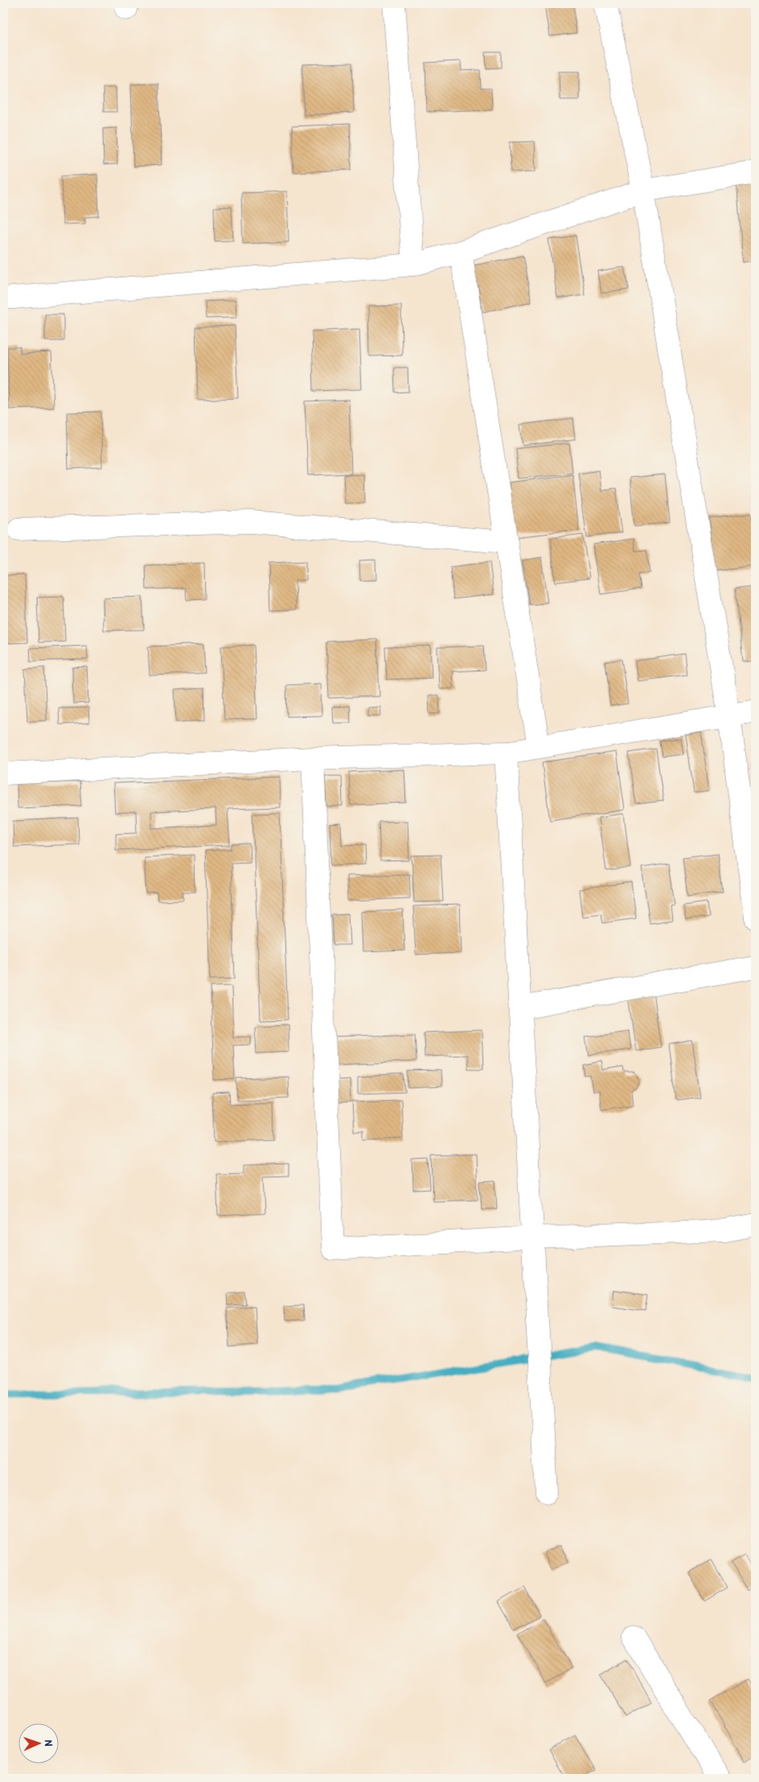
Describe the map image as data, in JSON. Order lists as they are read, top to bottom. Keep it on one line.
{"north":"right"}
